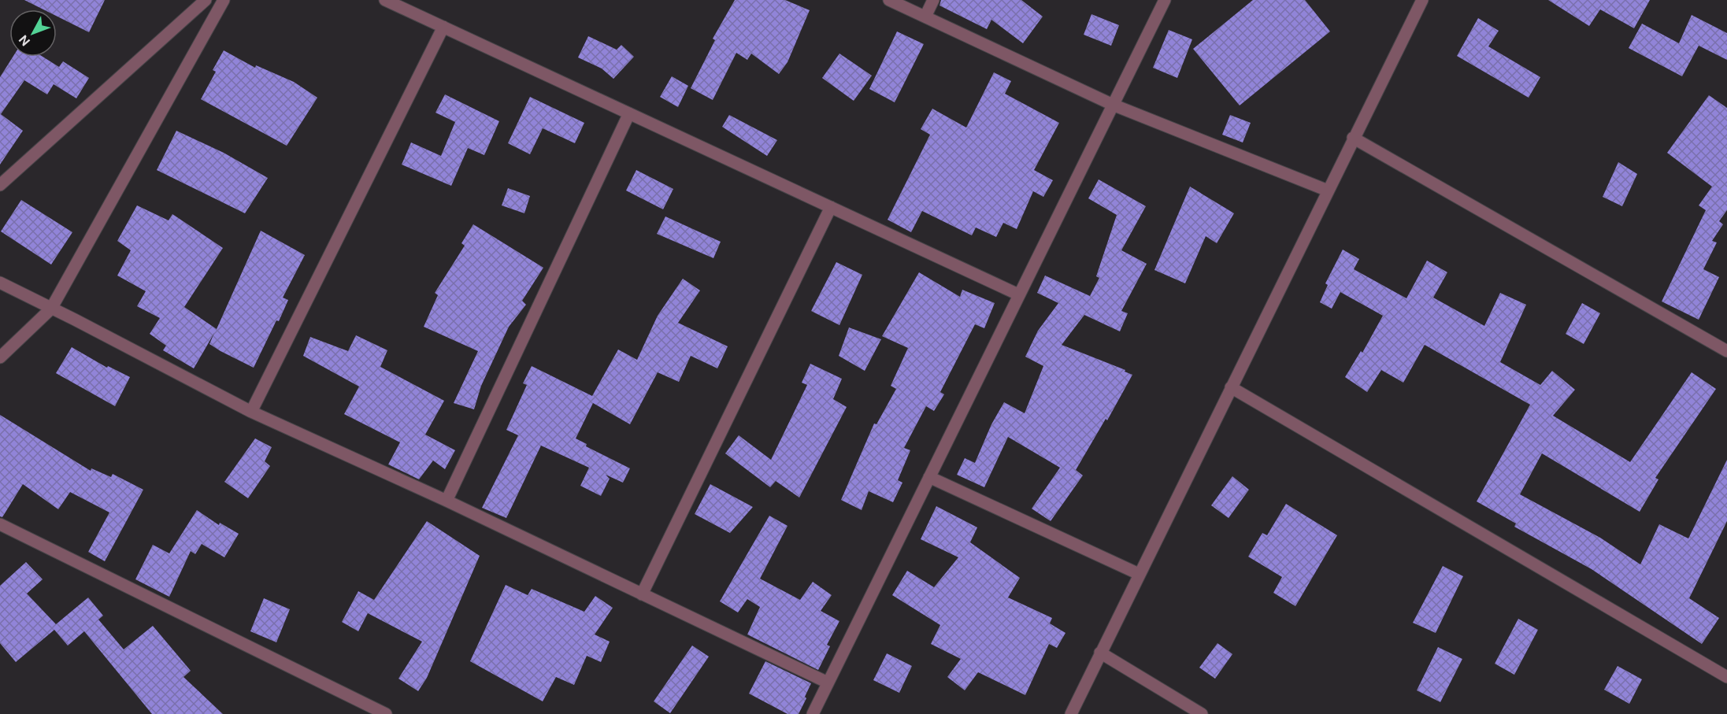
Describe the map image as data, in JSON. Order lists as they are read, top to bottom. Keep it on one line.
{"north":"bottom left"}
